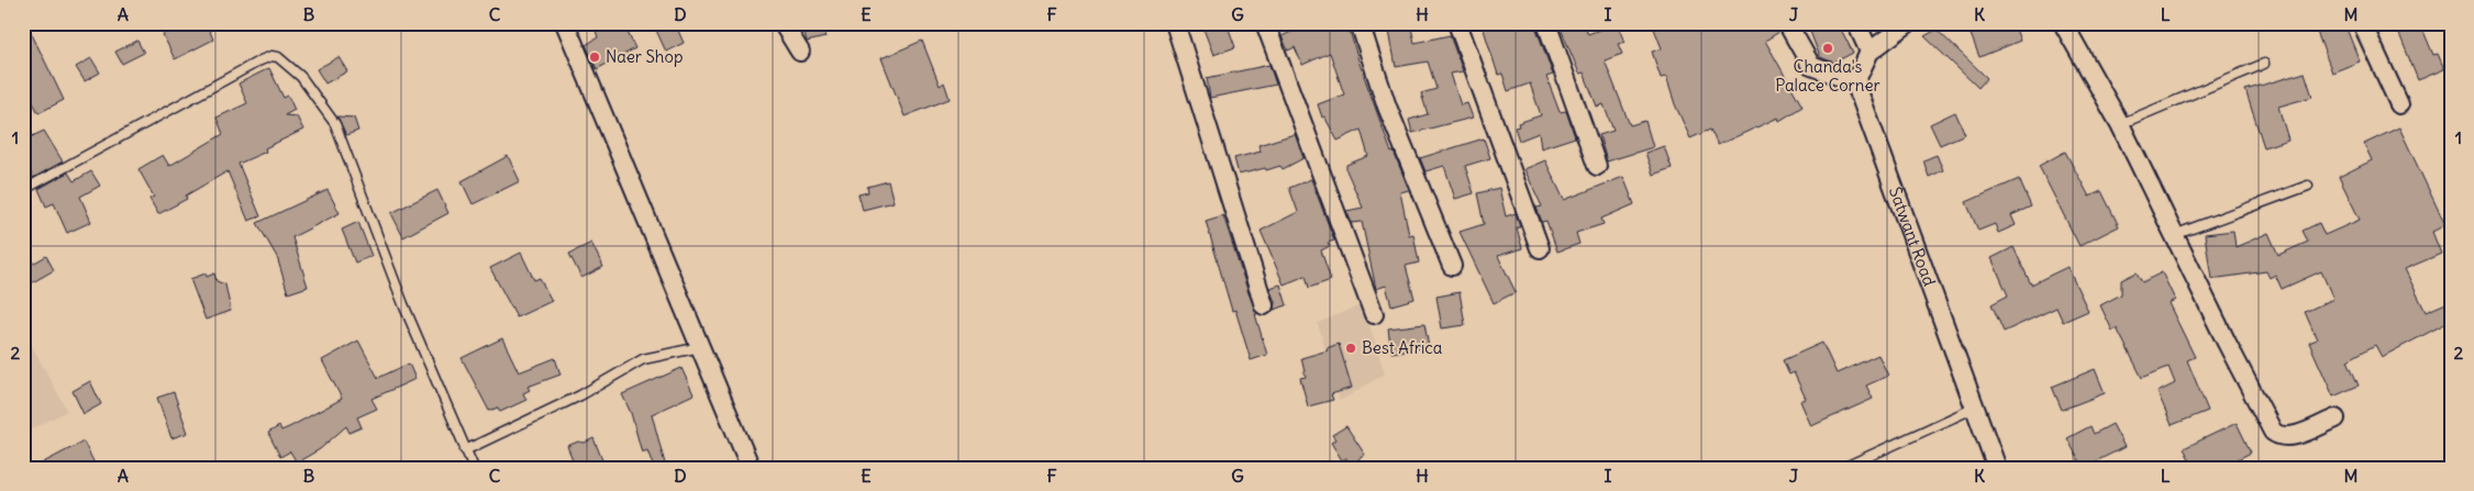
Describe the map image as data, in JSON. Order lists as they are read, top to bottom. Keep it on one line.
{"streets":{"street":["Satwant Road"]},"places":["Chanda's Palace Corner","Naer Shop","Best Africa"],"grid":{"columns":["A","B","C","D","E","F","G","H","I","J","K","L","M"],"rows":["1","2"]}}
